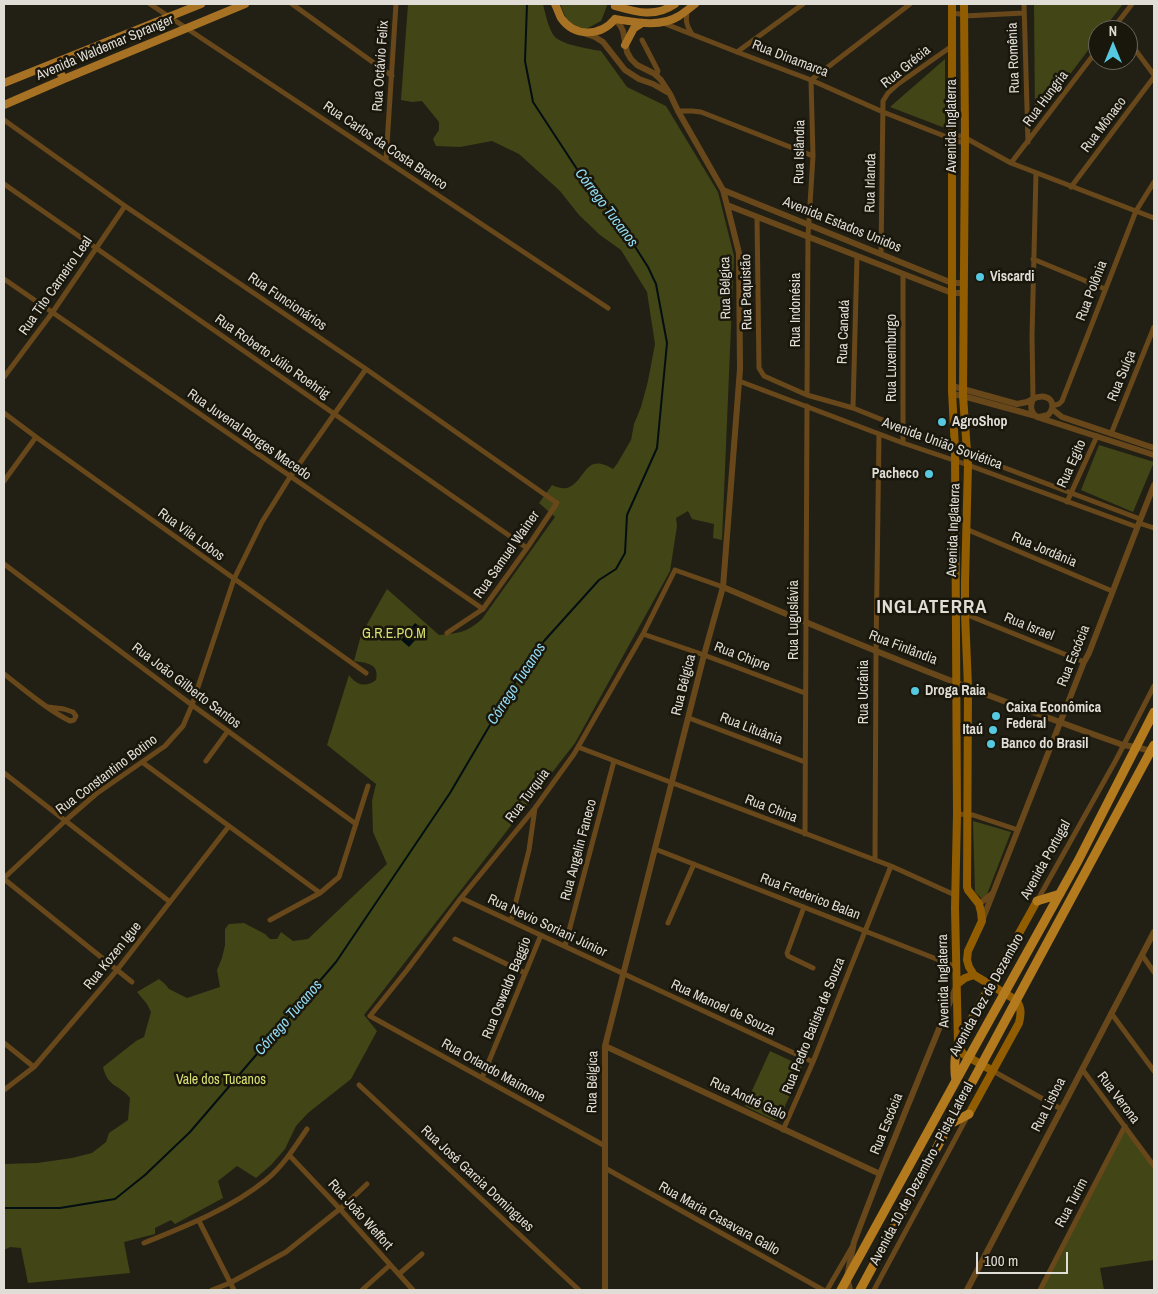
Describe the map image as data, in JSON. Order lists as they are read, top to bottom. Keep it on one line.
{"streets":{"highway":["Avenida Dez de Dezembro"],"main road":["Avenida Waldemar Spranger","Rua Dinamarca","Avenida Inglaterra","Rua Bélgica","Avenida Portugal","Avenida 10 de Dezembro - Pista Lateral"],"street":["Rua Romênia","Rua Octávio Felix","Rua Grécia","Rua Hungria","Rua Mônaco","Rua Carlos da Costa Branco","Rua Islândia","Rua Irlanda","Avenida Estados Unidos","Rua Tito Carneiro Leal","Rua Polônia","Rua Paquistão","Rua Funcionários","Rua Indonésia","Rua Canadá","Rua Roberto Júlio Roehrig","Rua Luxemburgo","Rua Suíça","Rua Juvenal Borges Macedo","Avenida União Soviética","Rua Egito","Rua Vila Lobos","Rua Jordânia","Rua Samuel Wainer","Rua Luguslávia","Rua Israel","Rua Finlândia","Rua Escócia","Rua Chipre","Rua João Gilberto Santos","Rua Ucrânia","Rua Lituânia","Rua Constantino Botino","Rua Turquia","Rua China","Rua Angelin Faneco","Rua Frederico Balan","Rua Nevio Soriani Júnior","Rua Kozen Igue","Rua Oswaldo Baggio","Rua Manoel de Souza","Rua Pedro Batista de Souza","Rua Orlando Maimone","Rua Verona","Rua André Galo","Rua Lisboa","Rua José Garcia Domingues","Rua Turim","Rua João Weffort","Rua Maria Casavara Gallo"]},"crossings":[["Avenida Waldemar Spranger","Rua Carlos da Costa Branco"],["Rua Romênia","Rua Hungria"],["Rua Dinamarca","Rua Grécia"],["Rua Dinamarca","Rua Hungria"],["Rua Dinamarca","Rua Mônaco"],["Rua Dinamarca","Avenida Inglaterra"],["Rua Dinamarca","Rua Islândia"],["Rua Dinamarca","Rua Irlanda"],["Rua Dinamarca","Rua Bélgica"],["Rua Dinamarca","Rua Polônia"],["Rua Octávio Felix","Rua Carlos da Costa Branco"],["Rua Grécia","Avenida Inglaterra"],["Rua Grécia","Rua Irlanda"],["Avenida Inglaterra","Avenida Estados Unidos"],["Avenida Inglaterra","Avenida União Soviética"],["Avenida Inglaterra","Rua Jordânia"],["Avenida Inglaterra","Rua Israel"],["Avenida Inglaterra","Rua Finlândia"],["Avenida Inglaterra","Rua Escócia"],["Avenida Inglaterra","Rua China"],["Avenida Inglaterra","Avenida Portugal"],["Avenida Inglaterra","Rua Frederico Balan"],["Avenida Inglaterra","Avenida Dez de Dezembro"],["Avenida Inglaterra","Avenida 10 de Dezembro - Pista Lateral"],["Rua Islândia","Avenida Estados Unidos"],["Rua Islândia","Rua Indonésia"],["Rua Irlanda","Avenida Estados Unidos"],["Avenida Estados Unidos","Rua Bélgica"],["Avenida Estados Unidos","Rua Paquistão"],["Avenida Estados Unidos","Rua Indonésia"],["Avenida Estados Unidos","Rua Canadá"],["Avenida Estados Unidos","Rua Luxemburgo"],["Rua Tito Carneiro Leal","Rua Funcionários"],["Rua Tito Carneiro Leal","Rua Roberto Júlio Roehrig"],["Rua Tito Carneiro Leal","Rua Juvenal Borges Macedo"],["Rua Bélgica","Avenida União Soviética"],["Rua Bélgica","Rua Finlândia"],["Rua Bélgica","Rua Chipre"],["Rua Bélgica","Rua Lituânia"],["Rua Bélgica","Rua China"],["Rua Bélgica","Rua Frederico Balan"],["Rua Bélgica","Rua Nevio Soriani Júnior"],["Rua Bélgica","Rua Manoel de Souza"],["Rua Bélgica","Rua Orlando Maimone"],["Rua Bélgica","Rua André Galo"],["Rua Bélgica","Rua Maria Casavara Gallo"],["Rua Paquistão","Avenida União Soviética"],["Rua Funcionários","Rua Samuel Wainer"],["Rua Funcionários","Rua Constantino Botino"],["Rua Indonésia","Avenida União Soviética"],["Rua Canadá","Avenida União Soviética"],["Rua Roberto Júlio Roehrig","Rua Samuel Wainer"],["Rua Roberto Júlio Roehrig","Rua Constantino Botino"],["Rua Luxemburgo","Avenida União Soviética"],["Rua Juvenal Borges Macedo","Rua Samuel Wainer"],["Rua Juvenal Borges Macedo","Rua Constantino Botino"],["Avenida União Soviética","Rua Egito"],["Avenida União Soviética","Rua Luguslávia"],["Avenida União Soviética","Rua Escócia"],["Avenida União Soviética","Rua Ucrânia"],["Rua Vila Lobos","Rua Constantino Botino"],["Rua Jordânia","Rua Escócia"],["Rua Luguslávia","Rua Finlândia"],["Rua Luguslávia","Rua Chipre"],["Rua Luguslávia","Rua Lituânia"],["Rua Luguslávia","Rua China"],["Rua Israel","Rua Escócia"],["Rua Finlândia","Rua Escócia"],["Rua Finlândia","Rua Ucrânia"],["Rua Finlândia","Rua Turquia"],["Rua Finlândia","Avenida Portugal"],["Rua Finlândia","Avenida Dez de Dezembro"],["Rua Escócia","Avenida Dez de Dezembro"],["Rua Escócia","Rua André Galo"],["Rua Chipre","Rua Turquia"],["Rua João Gilberto Santos","Rua Constantino Botino"],["Rua Ucrânia","Rua China"],["Rua Turquia","Rua China"],["Rua Turquia","Rua Nevio Soriani Júnior"],["Rua Turquia","Rua Orlando Maimone"],["Rua China","Rua Angelin Faneco"],["Rua China","Rua Pedro Batista de Souza"],["Rua Angelin Faneco","Rua Nevio Soriani Júnior"],["Rua Frederico Balan","Rua Pedro Batista de Souza"],["Rua Nevio Soriani Júnior","Rua Oswaldo Baggio"],["Rua Nevio Soriani Júnior","Rua Manoel de Souza"],["Rua Oswaldo Baggio","Rua Orlando Maimone"],["Rua Manoel de Souza","Rua Pedro Batista de Souza"],["Rua Pedro Batista de Souza","Rua André Galo"],["Rua Verona","Rua Lisboa"],["Rua Verona","Rua Turim"]],"districts":["INGLATERRA"],"water":["Córrego Tucanos"],"parks":["G.R.E.PO.M","Vale dos Tucanos"],"places":["Viscardi","AgroShop","Pacheco","Droga Raia","Caixa Econômica Federal","Itaú","Banco do Brasil"],"scale_bar":"100 m","north":"top"}
